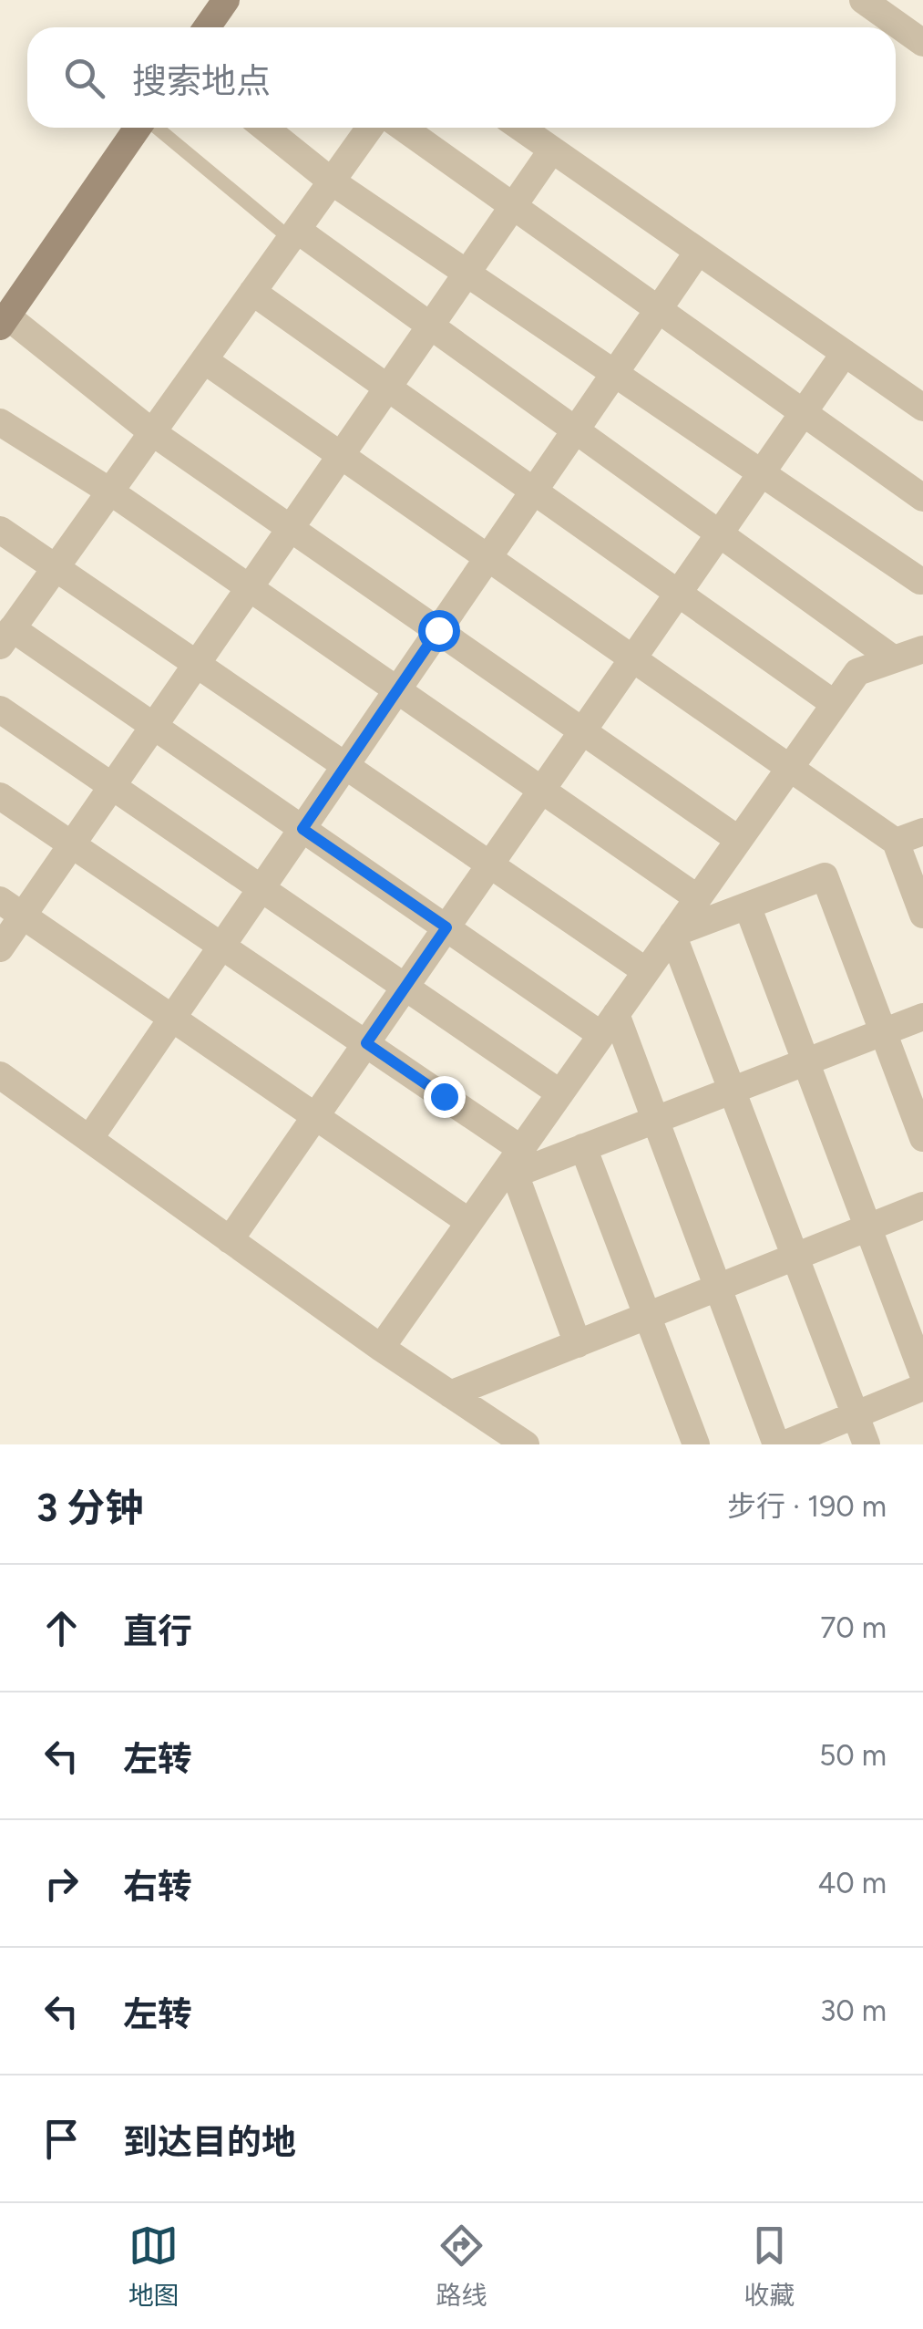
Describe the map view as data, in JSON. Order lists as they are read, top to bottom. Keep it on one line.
{"page":{"search":"搜索地点","heading":["3 分钟","步行 · 190 m"],"list":[["直行","70 m"],["左转","50 m"],["右转","40 m"],["左转","30 m"],"到达目的地"],"nav":["地图","路线","收藏"]}}
